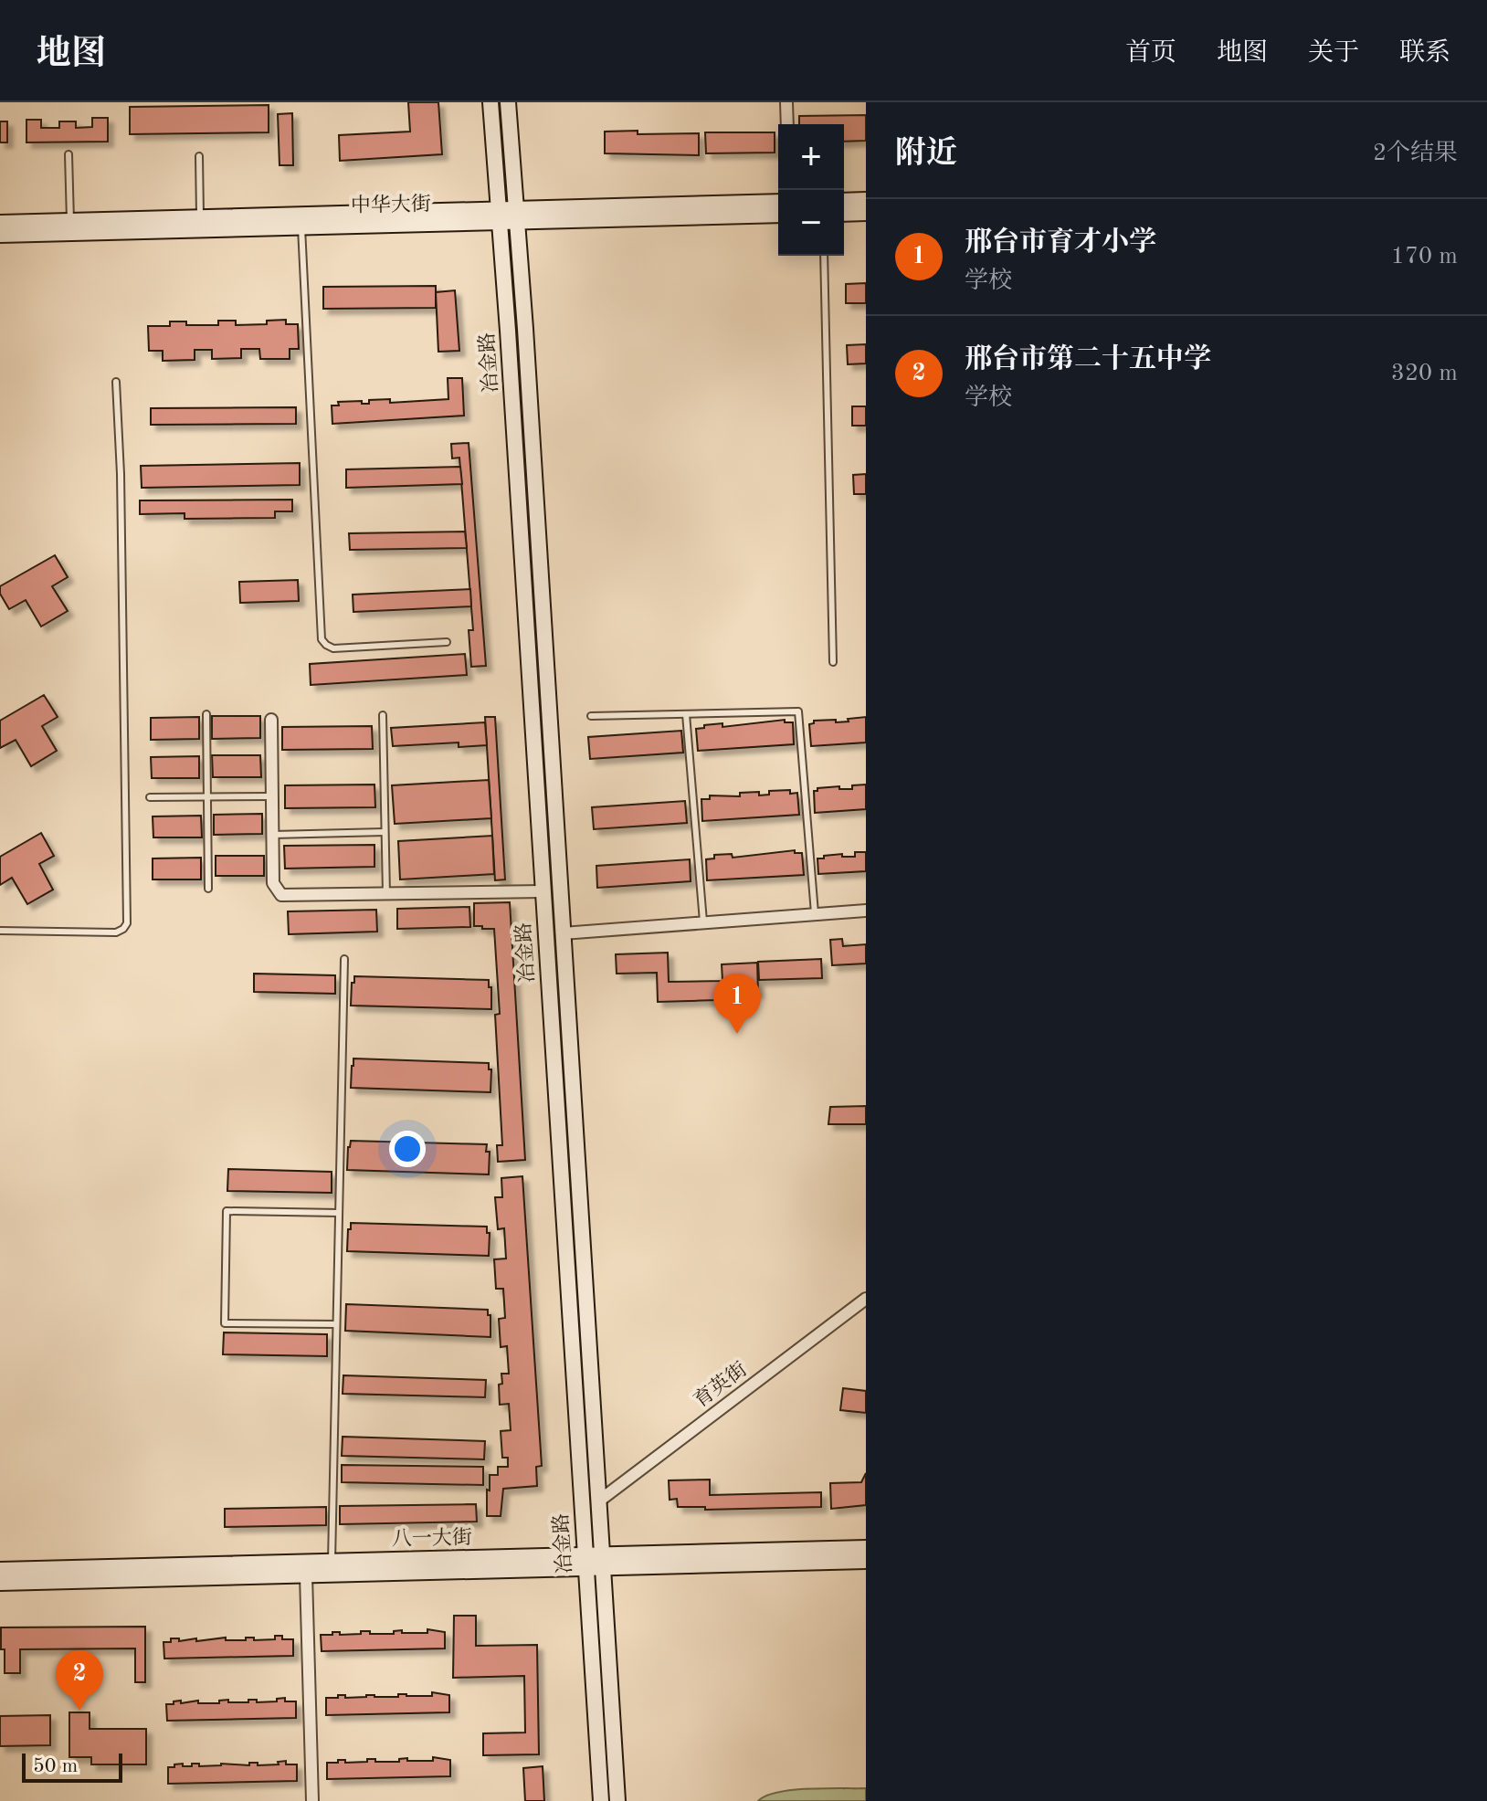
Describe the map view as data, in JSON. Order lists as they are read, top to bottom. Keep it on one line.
{"streets":{"street":["中华大街","冶金路","育英街","八一大街"]},"crossings":[["中华大街","冶金路"],["冶金路","育英街"],["冶金路","八一大街"]],"scale_bar":"50 m","page":{"header":"地图","nav":["首页","地图","关于","联系"],"heading":["附近","2个结果"],"map_buttons":["+","−"],"list":[{"mark":"1","name":"邢台市育才小学","note":"学校","value":"170 m"},{"mark":"2","name":"邢台市第二十五中学","note":"学校","value":"320 m"}],"pins":["1","2"],"scale":"50 m"}}
